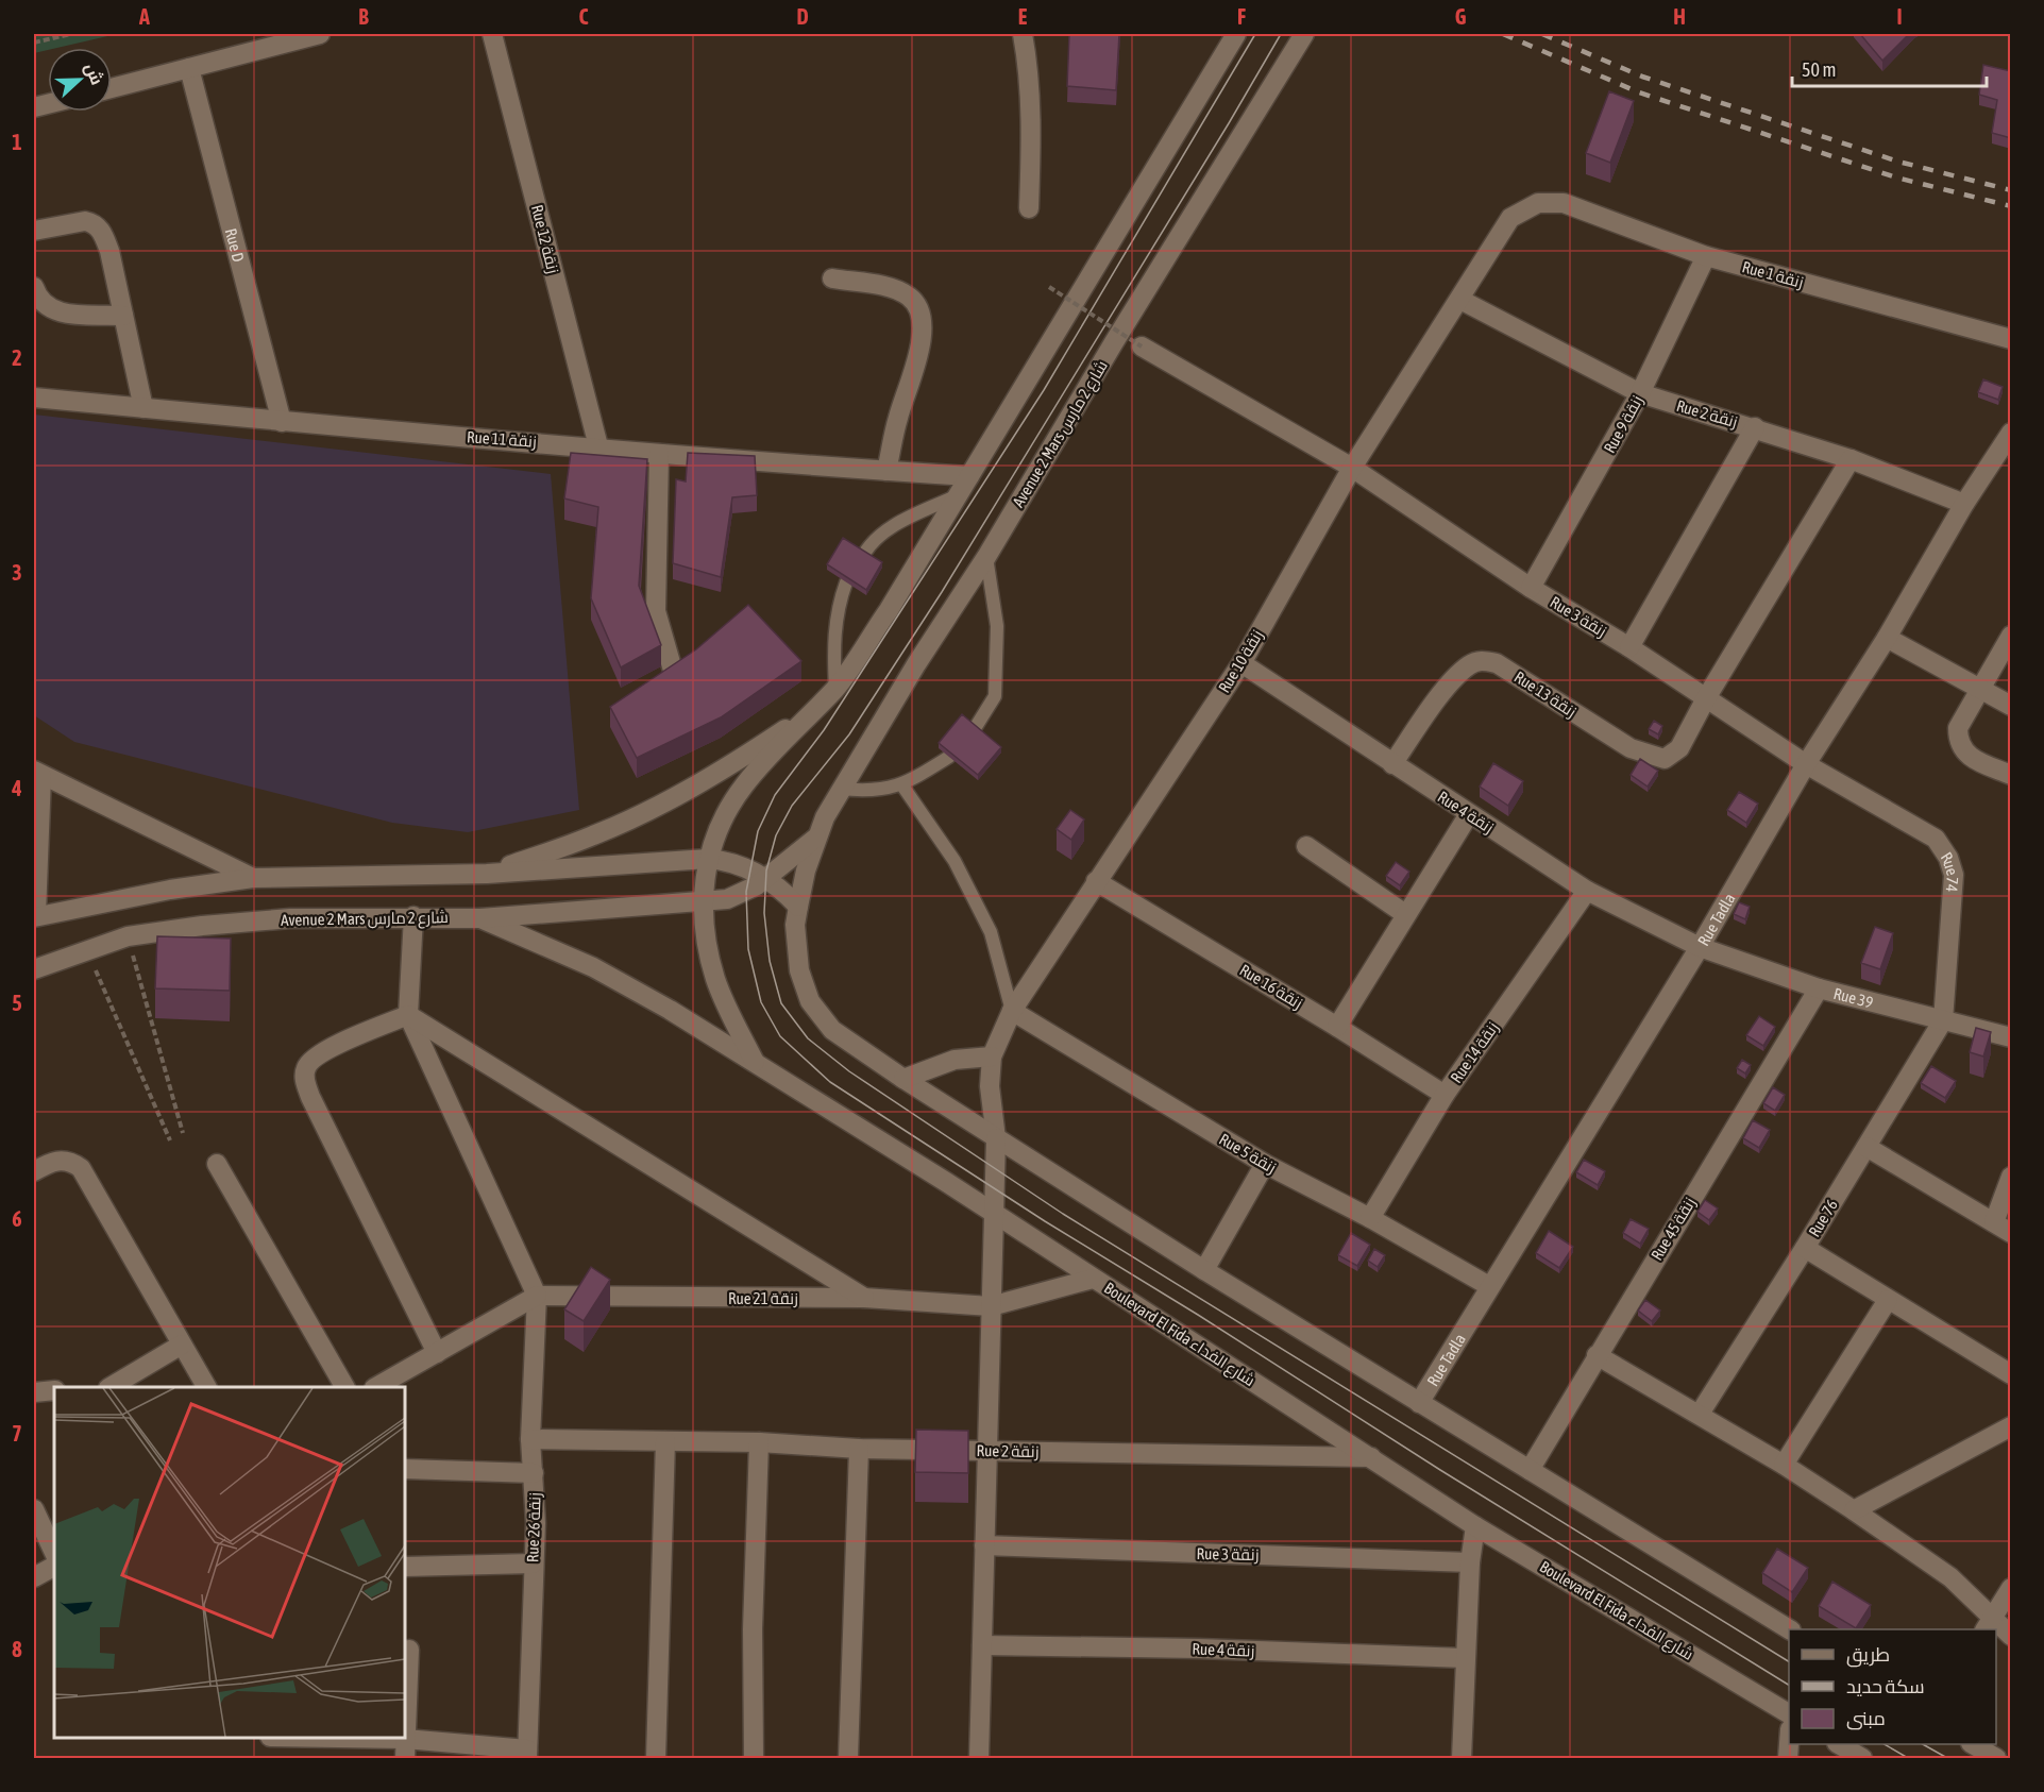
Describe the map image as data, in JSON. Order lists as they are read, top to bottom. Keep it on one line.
{"streets":{"street":["Rue 12 زنقة","Rue D","Rue 1 زنقة","Rue 2 زنقة","Rue 9 زنقة","Avenue 2 Mars شارع 2 مارس","Rue 11 زنقة","Rue 3 زنقة","Rue 10 زنقة","Rue 13 زنقة","Rue 4 زنقة","Rue 74","Rue Tadla","Rue 16 زنقة","Rue 39","Rue 14 زنقة","Rue 5 زنقة","Rue 76","Rue 45 زنقة","Rue 21 زنقة","Boulevard El Fida شارع الفداء","Rue 26 زنقة"]},"crossings":[["Rue 12 زنقة","Rue 11 زنقة"],["Rue D","Rue 11 زنقة"],["Rue 1 زنقة","Rue 9 زنقة"],["Rue 1 زنقة","Rue 10 زنقة"],["Rue 2 زنقة","Rue 9 زنقة"],["Rue 2 زنقة","Rue 10 زنقة"],["Rue 2 زنقة","Rue Tadla"],["Rue 2 زنقة","Boulevard El Fida شارع الفداء"],["Rue 2 زنقة","Rue 26 زنقة"],["Rue 9 زنقة","Rue 3 زنقة"],["Avenue 2 Mars شارع 2 مارس","Boulevard El Fida شارع الفداء"],["Rue 3 زنقة","Rue 10 زنقة"],["Rue 3 زنقة","Rue 13 زنقة"],["Rue 3 زنقة","Rue 74"],["Rue 3 زنقة","Rue Tadla"],["Rue 10 زنقة","Rue 4 زنقة"],["Rue 10 زنقة","Rue 16 زنقة"],["Rue 10 زنقة","Rue 5 زنقة"],["Rue 10 زنقة","Rue 21 زنقة"],["Rue 10 زنقة","Boulevard El Fida شارع الفداء"],["Rue 13 زنقة","Rue 4 زنقة"],["Rue 4 زنقة","Rue Tadla"],["Rue 4 زنقة","Rue 39"],["Rue 4 زنقة","Rue 14 زنقة"],["Rue 74","Rue Tadla"],["Rue 74","Rue 39"],["Rue 74","Rue 76"],["Rue Tadla","Rue 39"],["Rue Tadla","Rue 5 زنقة"],["Rue 16 زنقة","Rue 14 زنقة"],["Rue 39","Rue 76"],["Rue 39","Rue 45 زنقة"],["Rue 14 زنقة","Rue 5 زنقة"],["Rue 21 زنقة","Boulevard El Fida شارع الفداء"],["Rue 21 زنقة","Rue 26 زنقة"]],"legend":["طريق","سكة حديد","مبنى"],"scale_bar":"50 m","north":"right","grid":{"columns":["A","B","C","D","E","F","G","H","I"],"rows":["1","2","3","4","5","6","7","8"]}}
